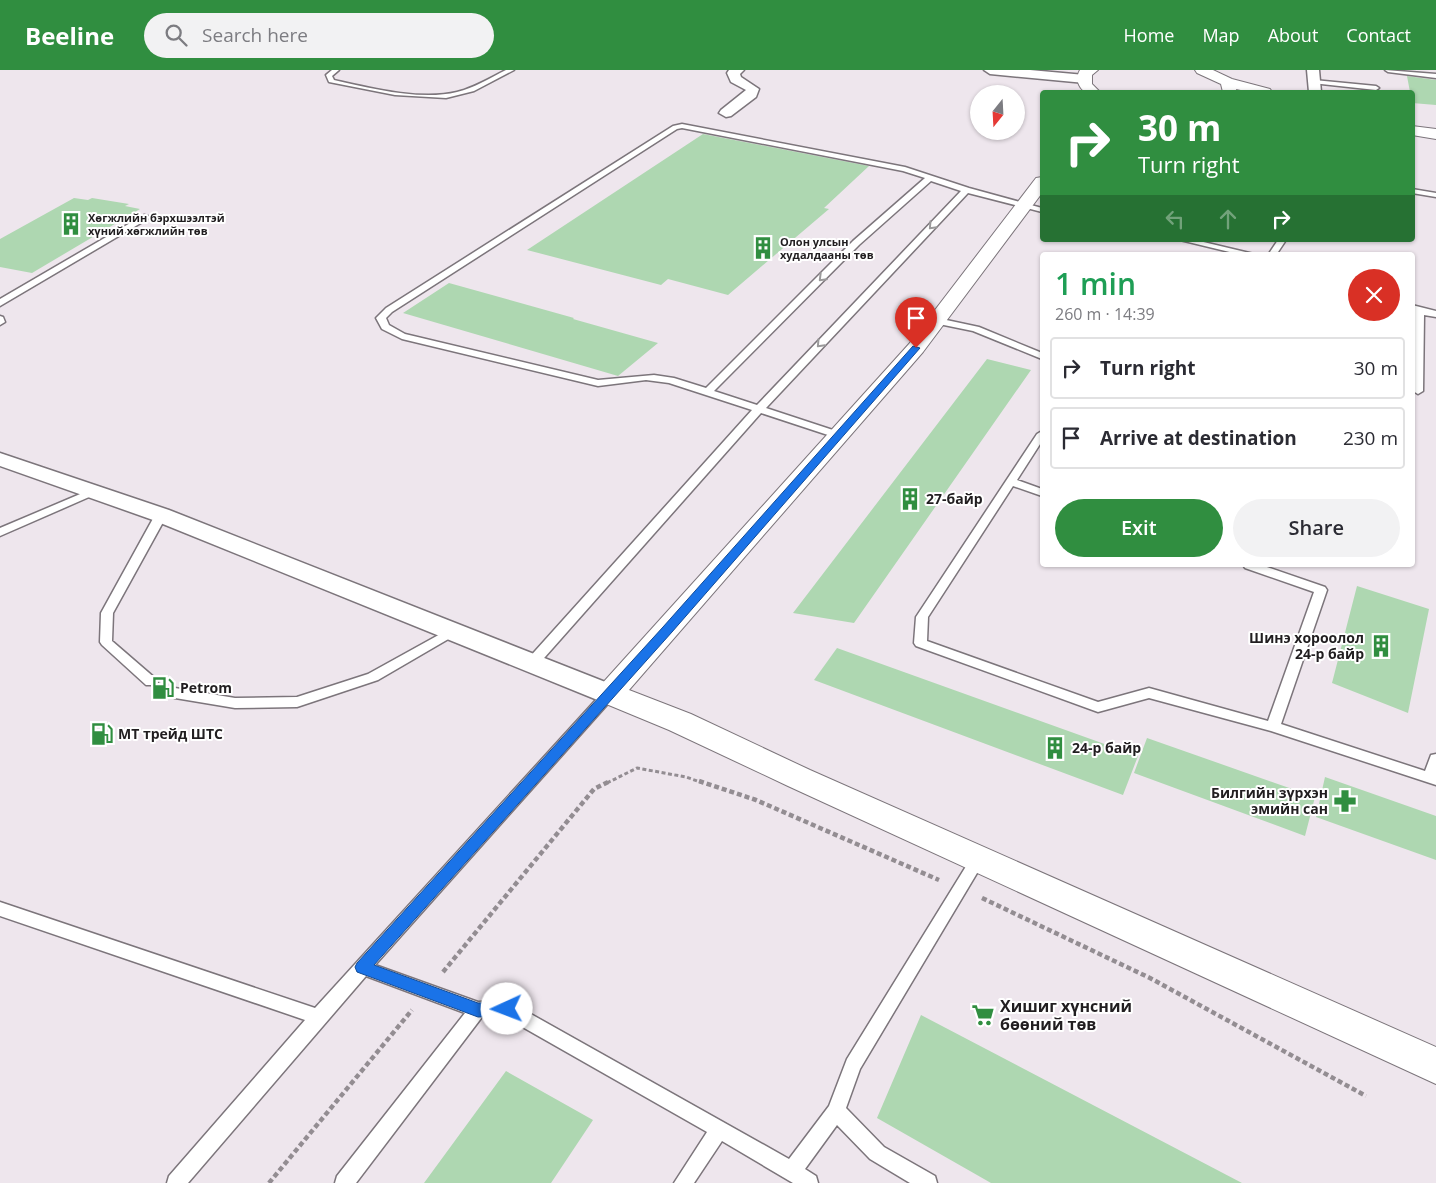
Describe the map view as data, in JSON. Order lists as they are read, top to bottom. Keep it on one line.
{"places":{"building":["Хөгжлийн бэрхшээлтэй хүний хөгжлийн төв","Олон улсын худалдааны төв","27-байр","Шинэ хороолол 24-р байр","24-р байр"],"fuel station":["Petrom","МТ трейд ШТС"],"pharmacy":["Билгийн зүрхэн эмийн сан"],"supermarket":["Хишиг хүнсний бөөний төв"]},"north":"bottom","page":{"header":"Beeline","search":"Search here","nav":["Home","Map","About","Contact"],"turn":["30 m","Turn right"],"heading":["1 min","260 m · 14:39"],"list":[{"name":"Turn right","value":"30 m"},{"name":"Arrive at destination","value":"230 m"}],"buttons":["Exit","Share"]}}
